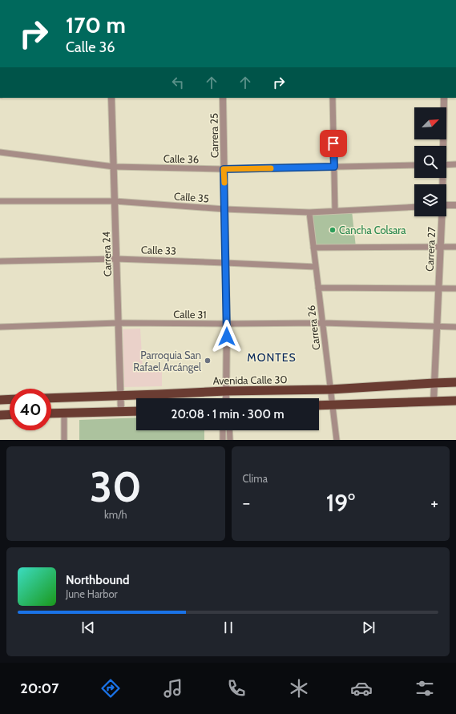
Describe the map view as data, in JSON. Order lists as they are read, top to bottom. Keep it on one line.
{"streets":{"highway":["Avenida Calle 30"],"street":["Carrera 25","Calle 36","Calle 35","Carrera 27","Calle 33","Carrera 24","Calle 31","Carrera 26"]},"crossings":[["Carrera 25","Calle 36"],["Carrera 25","Calle 35"],["Carrera 25","Calle 33"],["Carrera 25","Calle 31"],["Carrera 25","Avenida Calle 30"],["Calle 36","Carrera 24"],["Calle 35","Carrera 24"],["Calle 35","Carrera 26"],["Carrera 27","Calle 31"],["Carrera 27","Avenida Calle 30"],["Calle 33","Carrera 24"],["Calle 33","Carrera 26"],["Carrera 24","Calle 31"],["Carrera 24","Avenida Calle 30"],["Calle 31","Carrera 26"],["Carrera 26","Avenida Calle 30"]],"districts":["MONTES"],"places":["Cancha Colsara","Parroquia San Rafael Arcángel"],"north":"top right","page":{"turn":["170 m","Calle 36"],"limit":"40","trip":"20:08 · 1 min · 300 m","tile":[["30","km/h"],"Clima"],"heat":["−","19°","+"],"song":["Northbound","June Harbor"],"tabs":"20:07"}}
